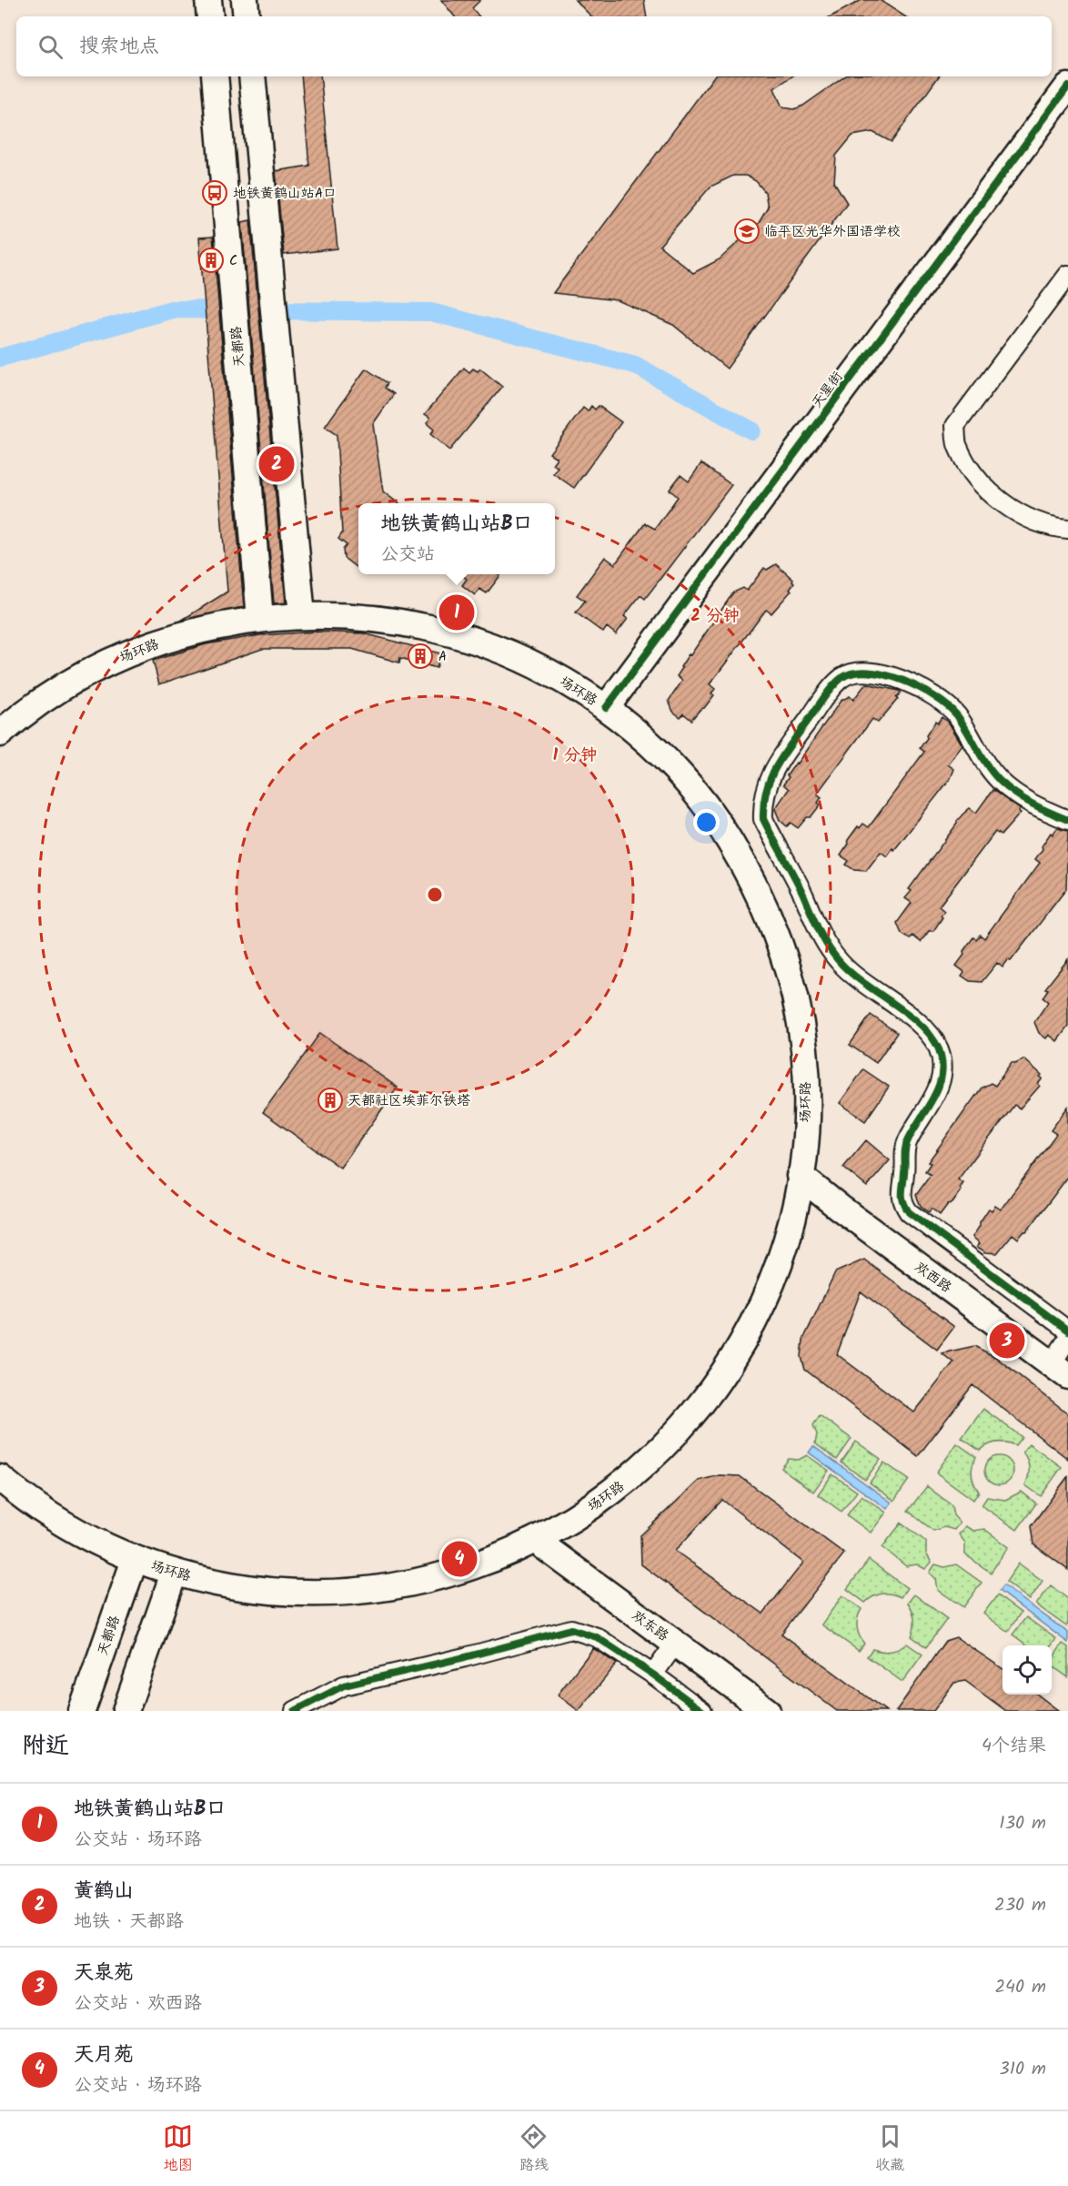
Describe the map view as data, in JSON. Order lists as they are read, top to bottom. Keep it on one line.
{"streets":{"main road":["天都路","天星街","场环路","欢西路","欢东路"]},"crossings":[["天都路","场环路"],["天星街","场环路"],["场环路","欢西路"],["场环路","欢东路"]],"places":{"bus stop":["地铁黄鹤山站A口"],"school or university":["临平区光华外国语学校"],"building":["C","A","天都社区埃菲尔铁塔"]},"page":{"search":"搜索地点","pins":["2","1","3","4"],"popup":["地铁黄鹤山站B口","公交站"],"heading":["附近","4个结果"],"list":[{"mark":"1","name":"地铁黄鹤山站B口","note":"公交站 · 场环路","value":"130 m"},{"mark":"2","name":"黄鹤山","note":"地铁 · 天都路","value":"230 m"},{"mark":"3","name":"天泉苑","note":"公交站 · 欢西路","value":"240 m"},{"mark":"4","name":"天月苑","note":"公交站 · 场环路","value":"310 m"}],"nav":["地图","路线","收藏"]},"rings":["2 分钟","1 分钟"]}
